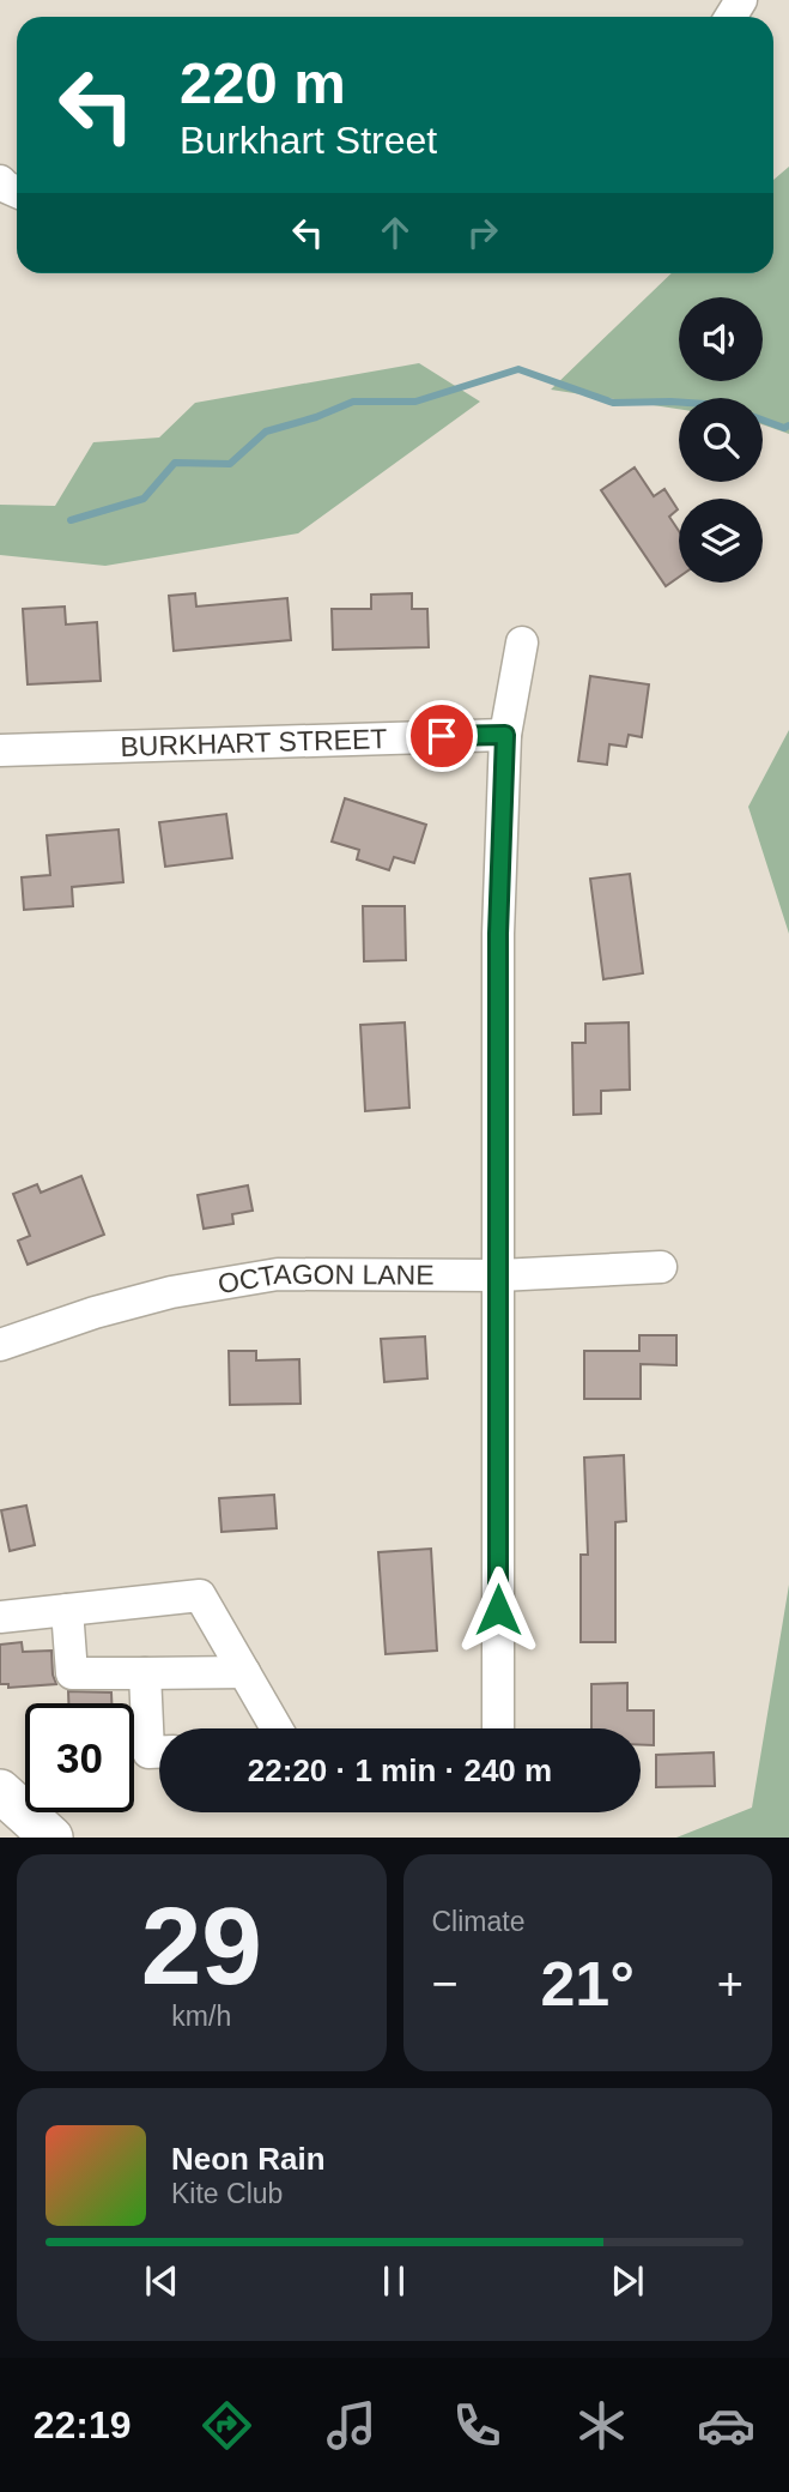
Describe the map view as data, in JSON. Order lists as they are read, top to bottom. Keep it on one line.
{"streets":{"street":["BURKHART STREET","OCTAGON LANE"]},"page":{"turn":["220 m","Burkhart Street"],"limit":"30","trip":"22:20 · 1 min · 240 m","tile":[["29","km/h"],"Climate"],"heat":["−","21°","+"],"song":["Neon Rain","Kite Club"],"tabs":"22:19"}}
